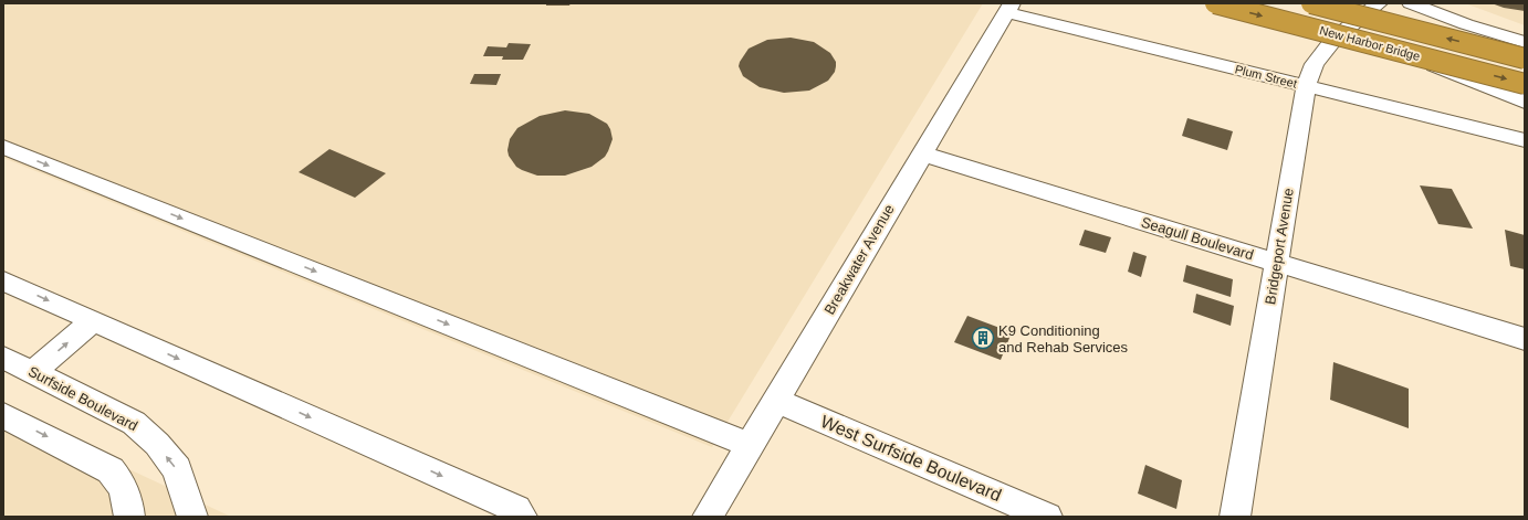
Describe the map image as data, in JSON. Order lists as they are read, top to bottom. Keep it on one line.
{"streets":{"highway":["New Harbor Bridge"],"street":["Plum Street","Seagull Boulevard","Bridgeport Avenue","Breakwater Avenue","Surfside Boulevard","West Surfside Boulevard"]},"crossings":[["Plum Street","Bridgeport Avenue"],["Plum Street","Breakwater Avenue"],["Seagull Boulevard","Bridgeport Avenue"],["Seagull Boulevard","Breakwater Avenue"],["Breakwater Avenue","West Surfside Boulevard"]],"places":{"building":["K9 Conditioning and Rehab Services"]}}
